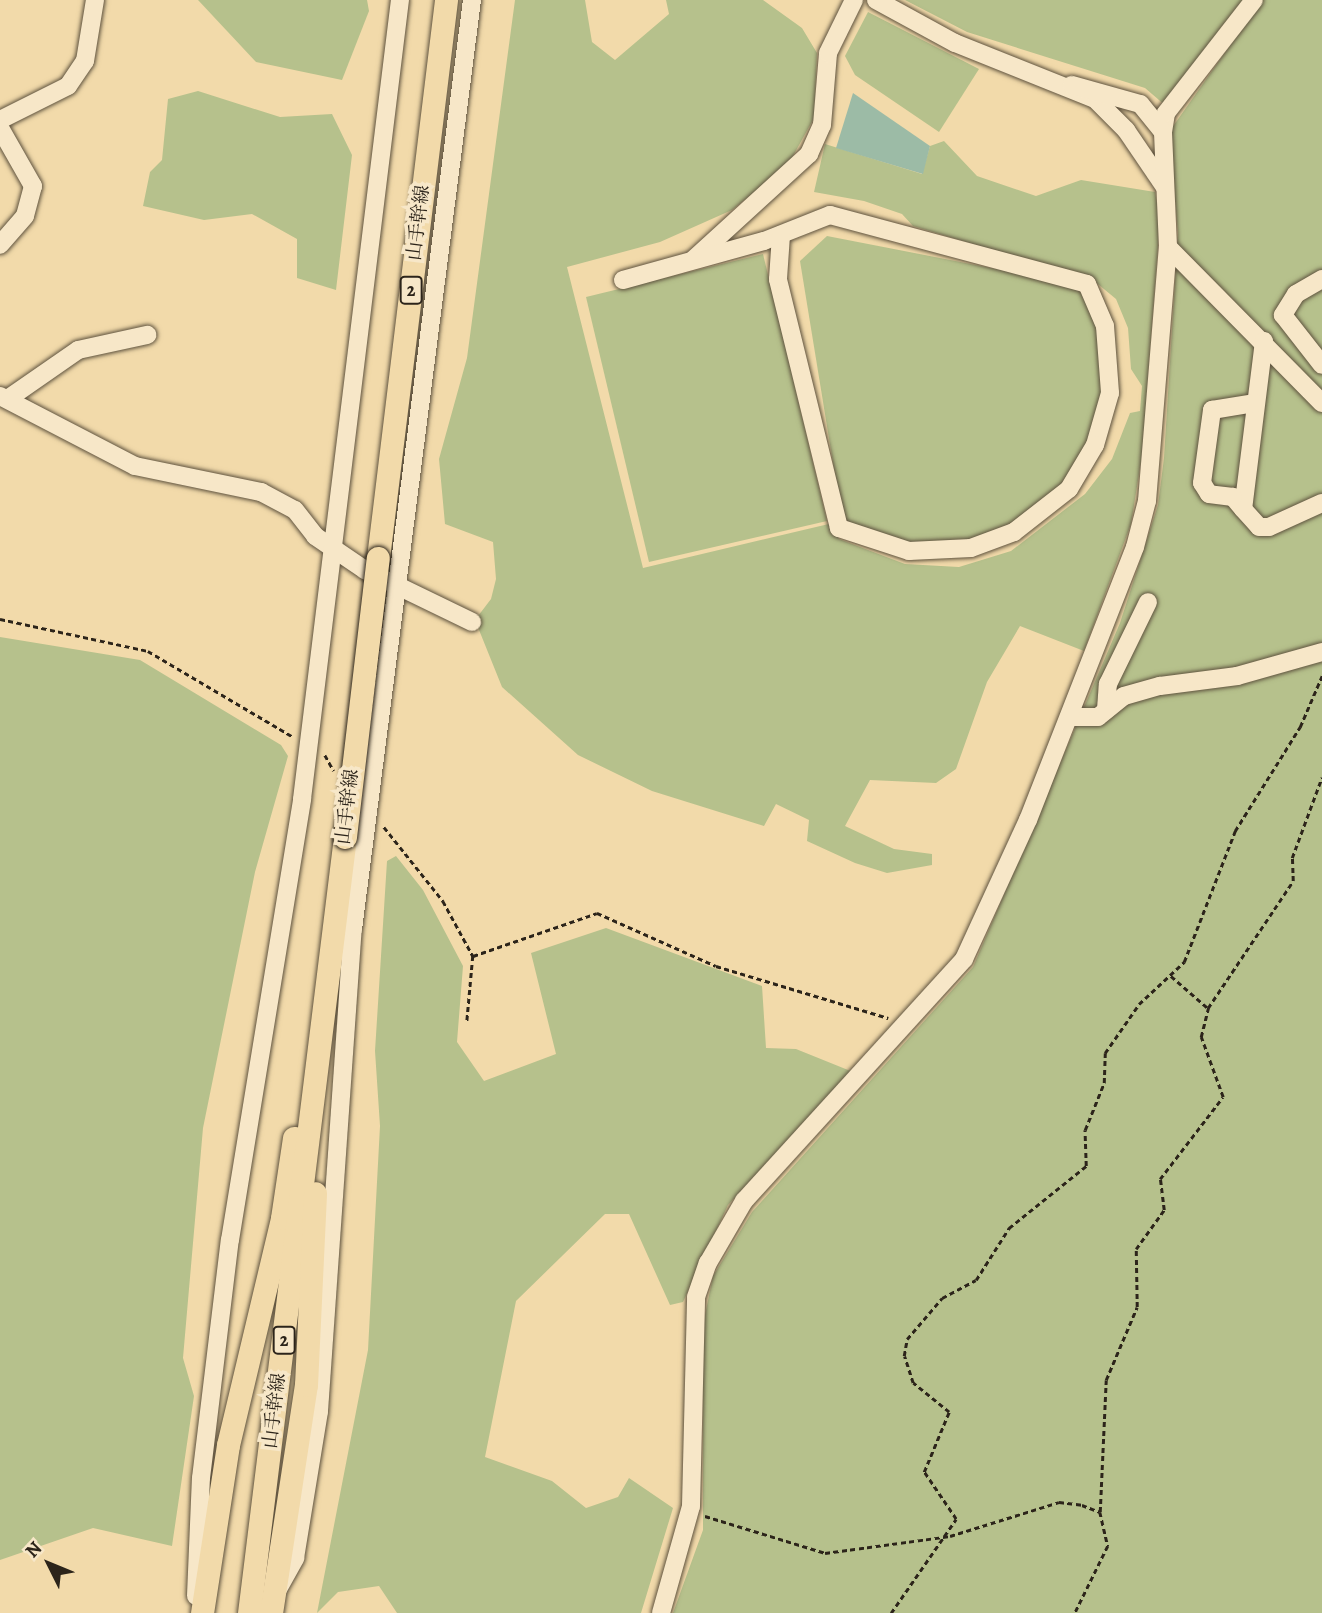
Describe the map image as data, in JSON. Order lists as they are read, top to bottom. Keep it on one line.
{"streets":{"main road":["山手幹線","2"]},"north":"top left"}
